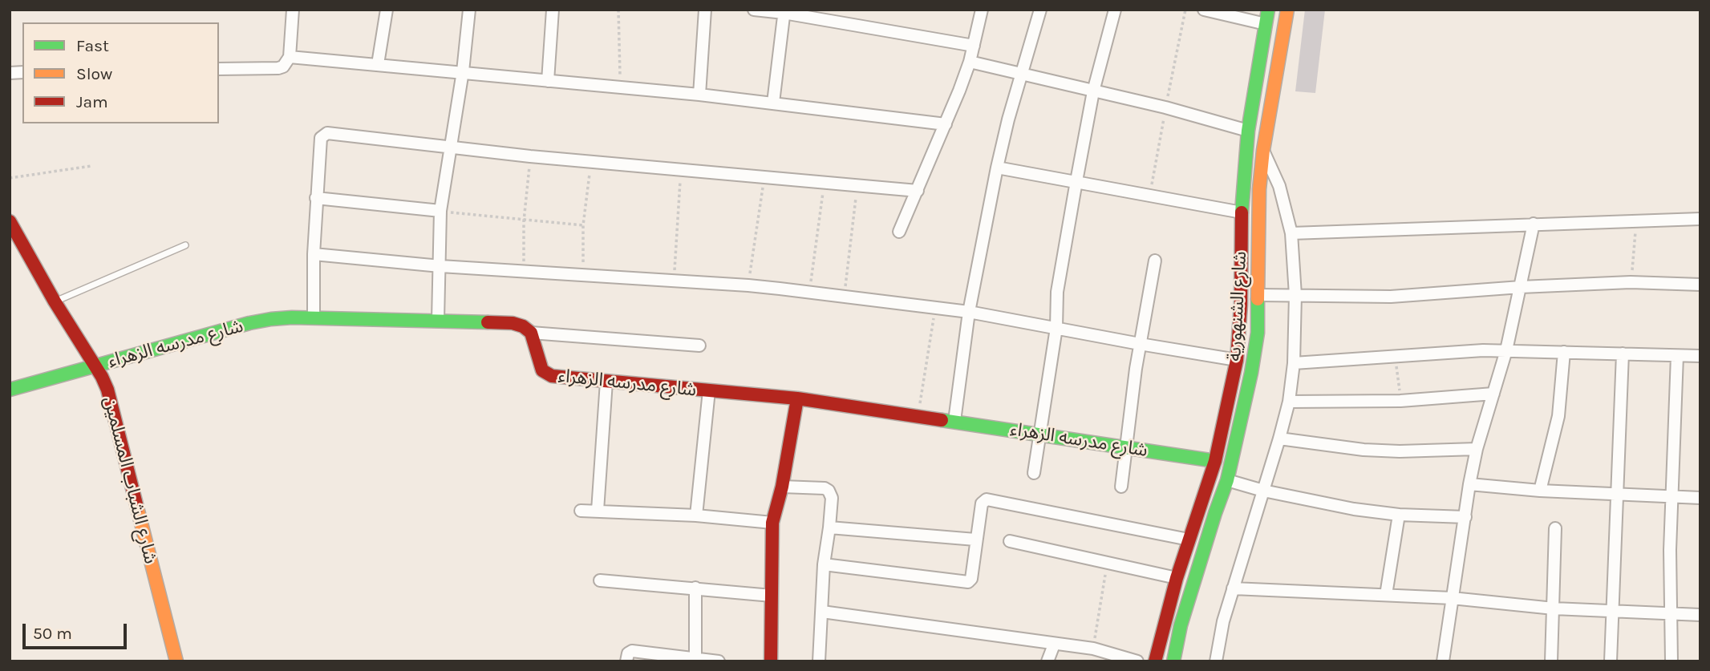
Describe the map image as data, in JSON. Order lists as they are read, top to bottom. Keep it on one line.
{"streets":{"street":["شارع الشنهورية","شارع مدرسه الزهراء","شارع الشباب المسلمين"]},"crossings":[["شارع الشنهورية","شارع مدرسه الزهراء"],["شارع مدرسه الزهراء","شارع الشباب المسلمين"]],"legend":["Fast","Slow","Jam"],"scale_bar":"50 m"}
